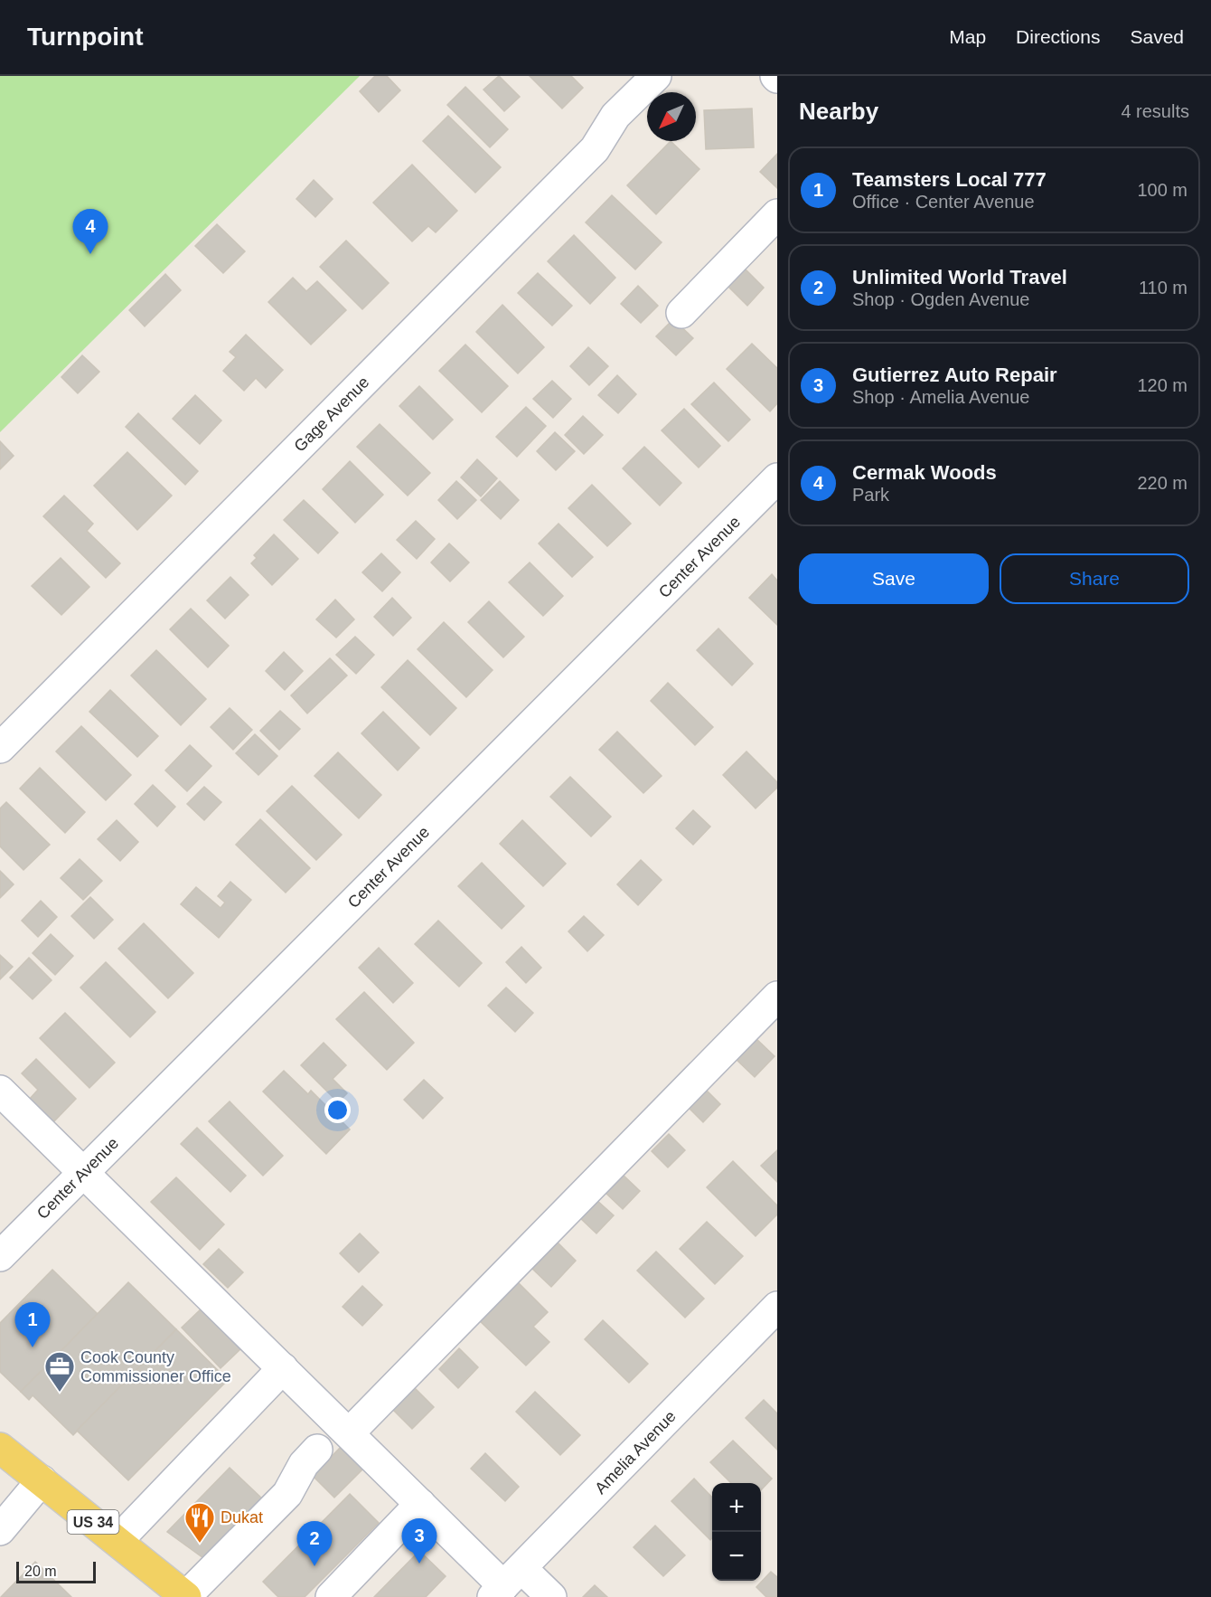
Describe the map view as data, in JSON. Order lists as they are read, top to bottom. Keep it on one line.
{"streets":{"main road":["US 34"],"street":["Gage Avenue","Center Avenue","Amelia Avenue"]},"places":{"office":["Cook County Commissioner Office"],"restaurant":["Dukat"]},"scale_bar":"20 m","north":"bottom left","page":{"header":"Turnpoint","nav":["Map","Directions","Saved"],"heading":["Nearby","4 results"],"list":[{"mark":"1","name":"Teamsters Local 777","note":"Office · Center Avenue","value":"100 m"},{"mark":"2","name":"Unlimited World Travel","note":"Shop · Ogden Avenue","value":"110 m"},{"mark":"3","name":"Gutierrez Auto Repair","note":"Shop · Amelia Avenue","value":"120 m"},{"mark":"4","name":"Cermak Woods","note":"Park","value":"220 m"}],"pins":["4","1","3","2"],"buttons":["Save","Share"],"map_buttons":["+","−"],"scale":"20 m"}}
